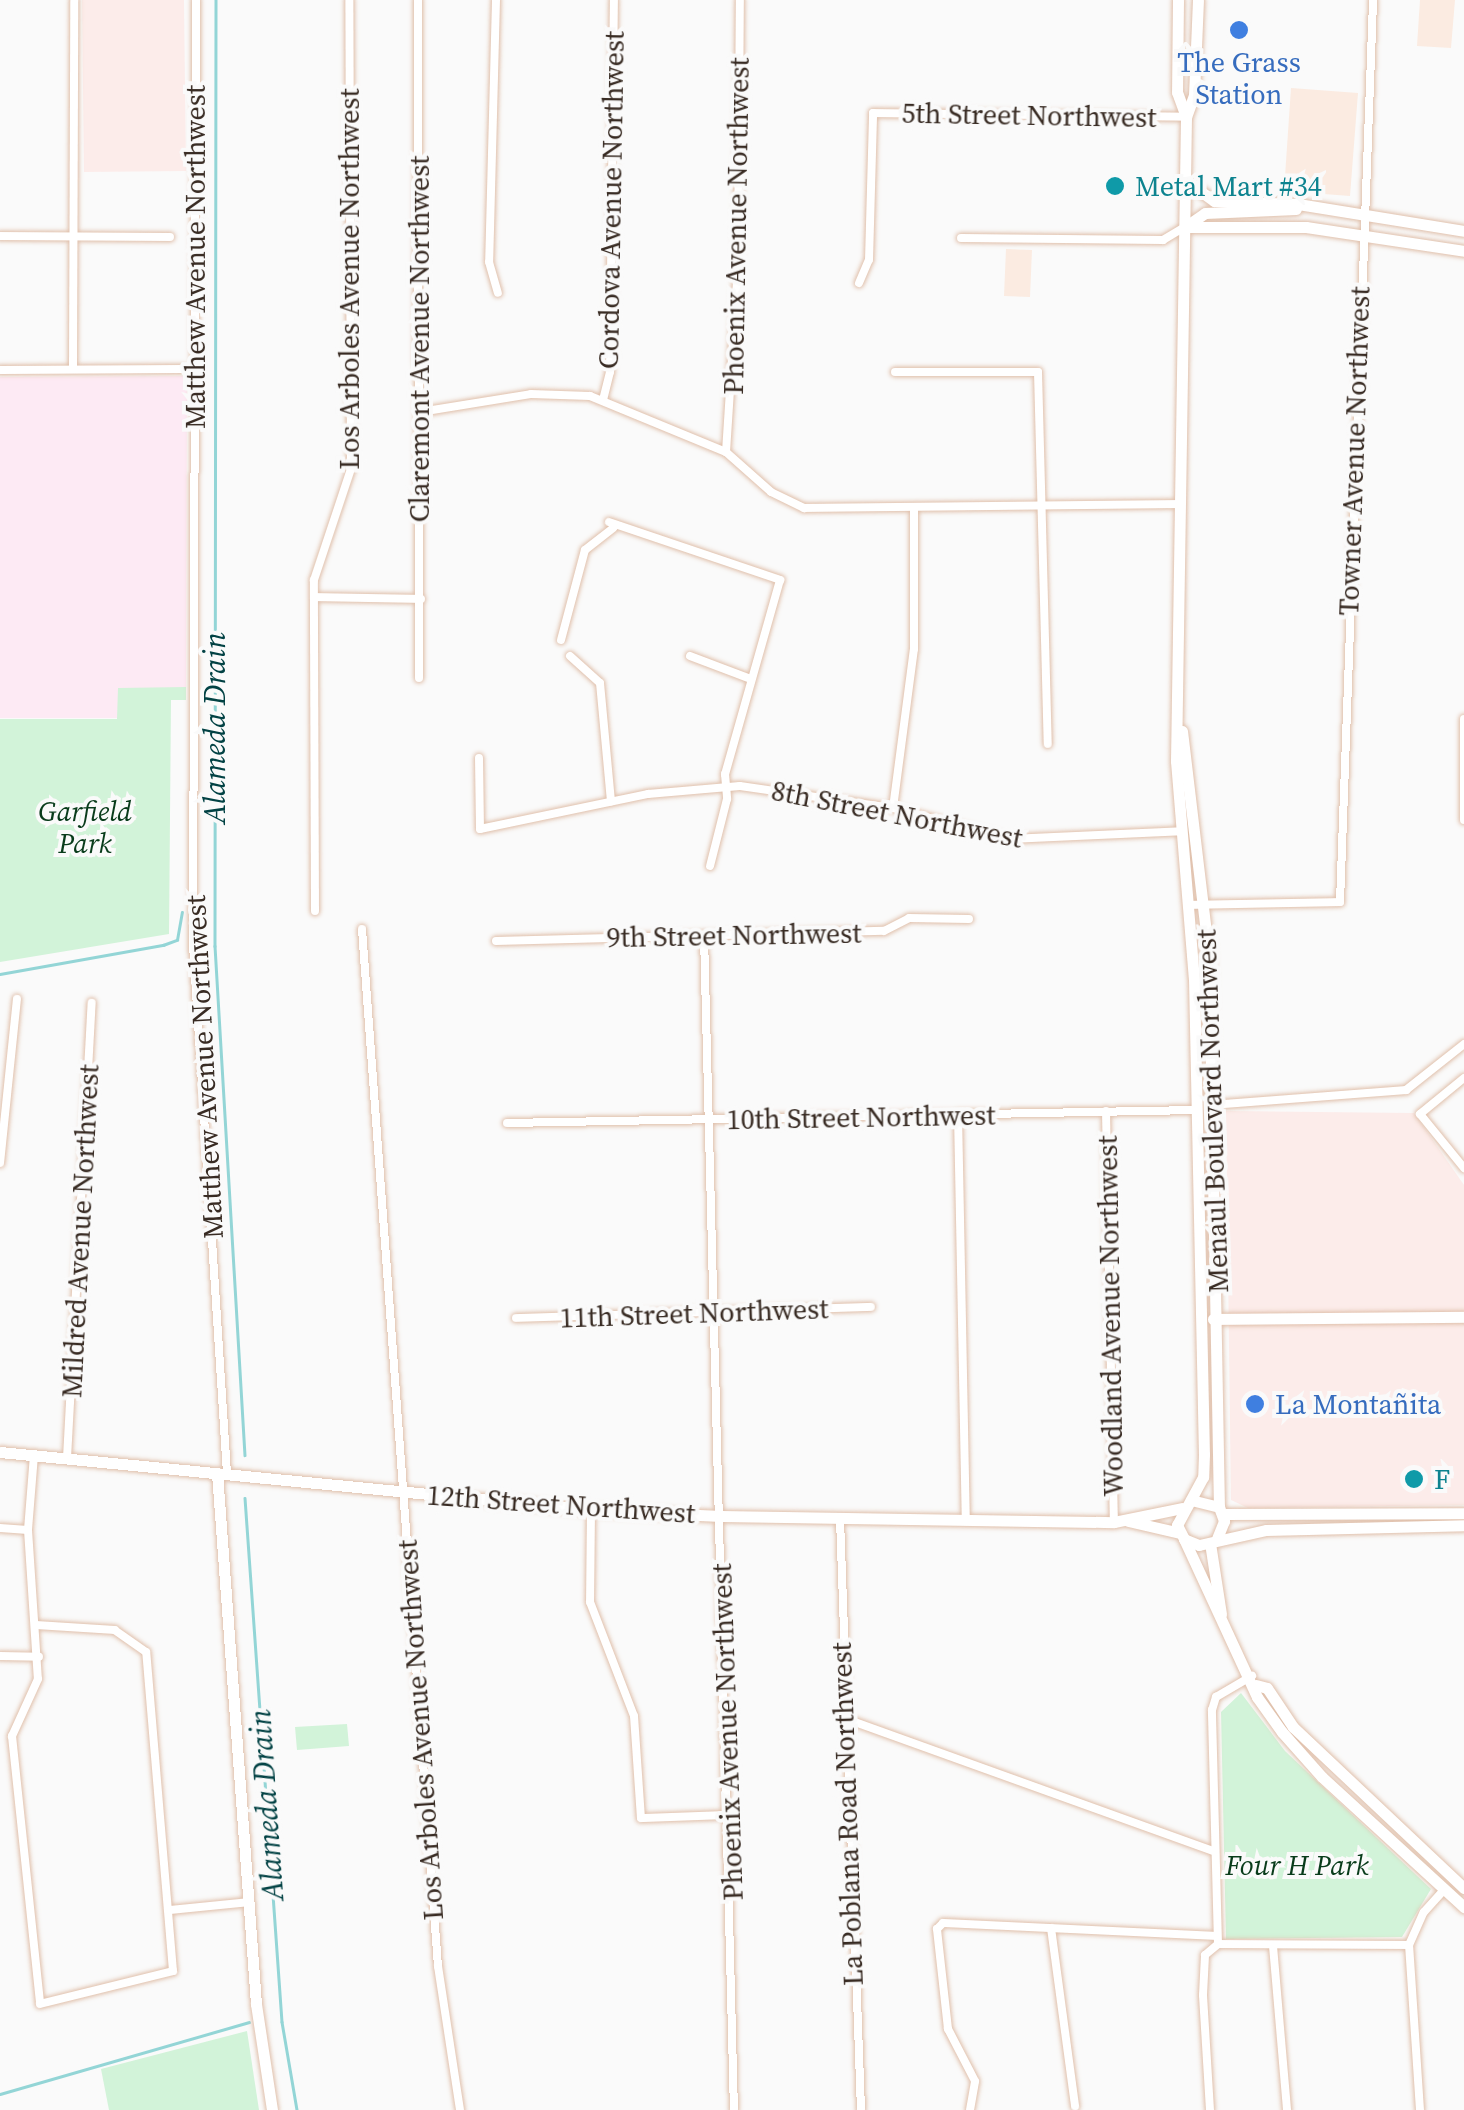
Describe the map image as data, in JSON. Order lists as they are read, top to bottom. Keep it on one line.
{"streets":{"main road":["Matthew Avenue Northwest","Menaul Boulevard Northwest","12th Street Northwest"],"street":["5th Street Northwest","Cordova Avenue Northwest","Phoenix Avenue Northwest","Los Arboles Avenue Northwest","Claremont Avenue Northwest","Towner Avenue Northwest","8th Street Northwest","9th Street Northwest","10th Street Northwest","Mildred Avenue Northwest","11th Street Northwest","Woodland Avenue Northwest","La Poblana Road Northwest"]},"crossings":[["5th Street Northwest","Menaul Boulevard Northwest"],["Phoenix Avenue Northwest","9th Street Northwest"],["Phoenix Avenue Northwest","10th Street Northwest"],["Phoenix Avenue Northwest","11th Street Northwest"],["Phoenix Avenue Northwest","12th Street Northwest"],["Matthew Avenue Northwest","12th Street Northwest"],["Los Arboles Avenue Northwest","12th Street Northwest"],["Towner Avenue Northwest","Menaul Boulevard Northwest"],["8th Street Northwest","Menaul Boulevard Northwest"],["Menaul Boulevard Northwest","10th Street Northwest"],["Menaul Boulevard Northwest","12th Street Northwest"],["10th Street Northwest","Woodland Avenue Northwest"],["Mildred Avenue Northwest","12th Street Northwest"],["Woodland Avenue Northwest","12th Street Northwest"],["12th Street Northwest","La Poblana Road Northwest"]],"water":["Alameda Drain"],"parks":["Garfield Park","Four H Park"],"places":["The Grass Station","Metal Mart #34","La Montañita","F"]}
